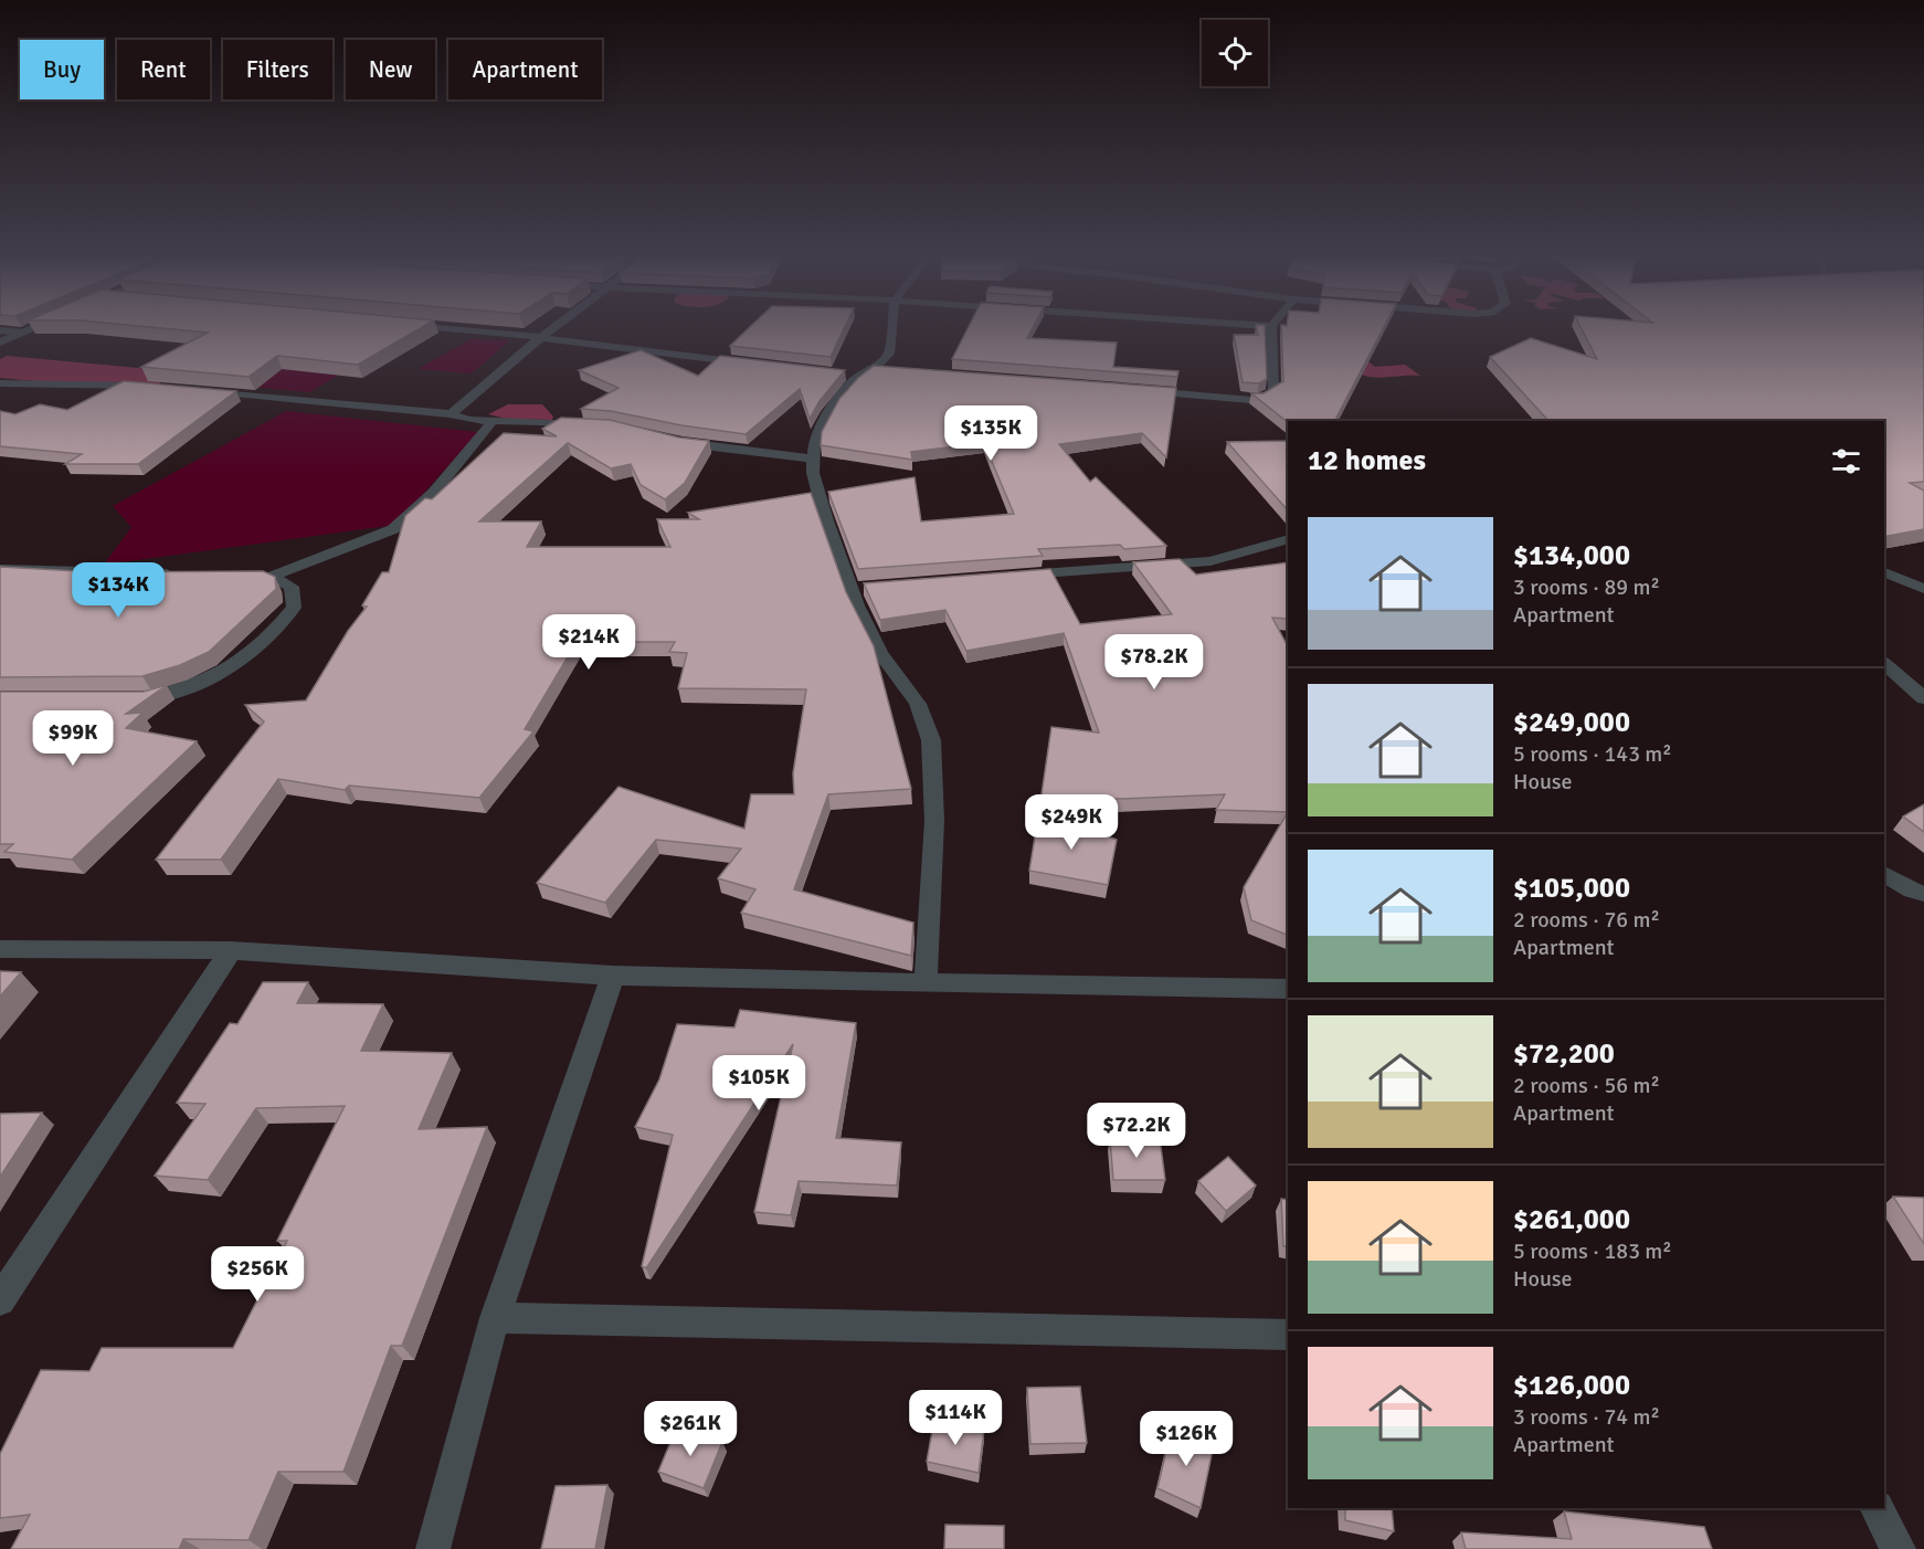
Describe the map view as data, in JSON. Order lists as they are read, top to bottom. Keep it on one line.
{"page":{"chip":["Buy","Rent","Filters","New","Apartment"],"price":["$135K","$134K","$214K","$78.2K","$99K","$249K","$105K","$72.2K","$256K","$114K","$261K","$126K"],"heading":"12 homes","list":[{"name":"$134,000","note":"3 rooms · 89 m² · Apartment"},{"name":"$249,000","note":"5 rooms · 143 m² · House"},{"name":"$105,000","note":"2 rooms · 76 m² · Apartment"},{"name":"$72,200","note":"2 rooms · 56 m² · Apartment"},{"name":"$261,000","note":"5 rooms · 183 m² · House"},{"name":"$126,000","note":"3 rooms · 74 m² · Apartment"}]}}
